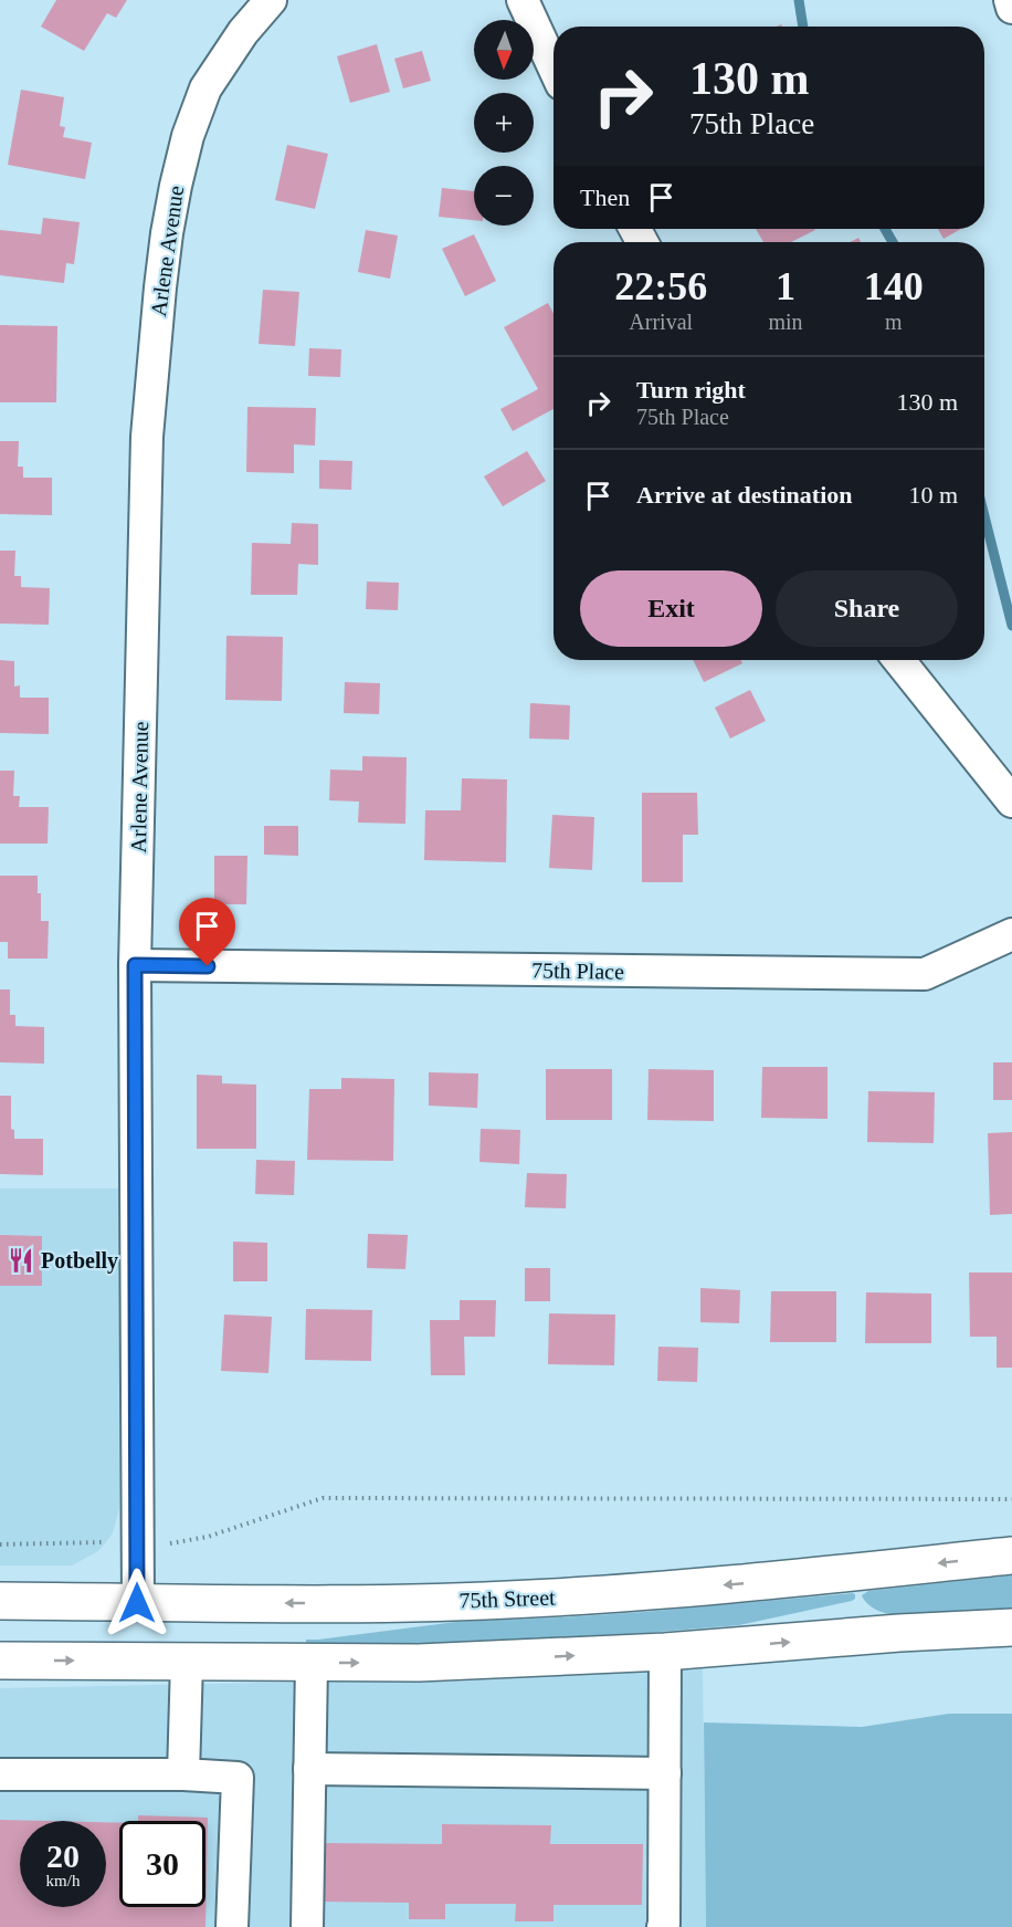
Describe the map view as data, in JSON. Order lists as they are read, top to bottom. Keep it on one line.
{"streets":{"main road":["75th Street"],"street":["Arlene Avenue","75th Place"]},"crossings":[["Arlene Avenue","75th Place"],["Arlene Avenue","75th Street"]],"places":{"restaurant":["Potbelly"]},"north":"bottom","page":{"map_buttons":["+","−"],"turn":["130 m","75th Place"],"then":"Then","eta":["22:56","Arrival","1","min","140","m"],"list":[{"name":"Turn right","note":"75th Place","value":"130 m"},{"name":"Arrive at destination","value":"10 m"}],"buttons":["Exit","Share"],"speed":"20 km/h","limit":"30"}}
